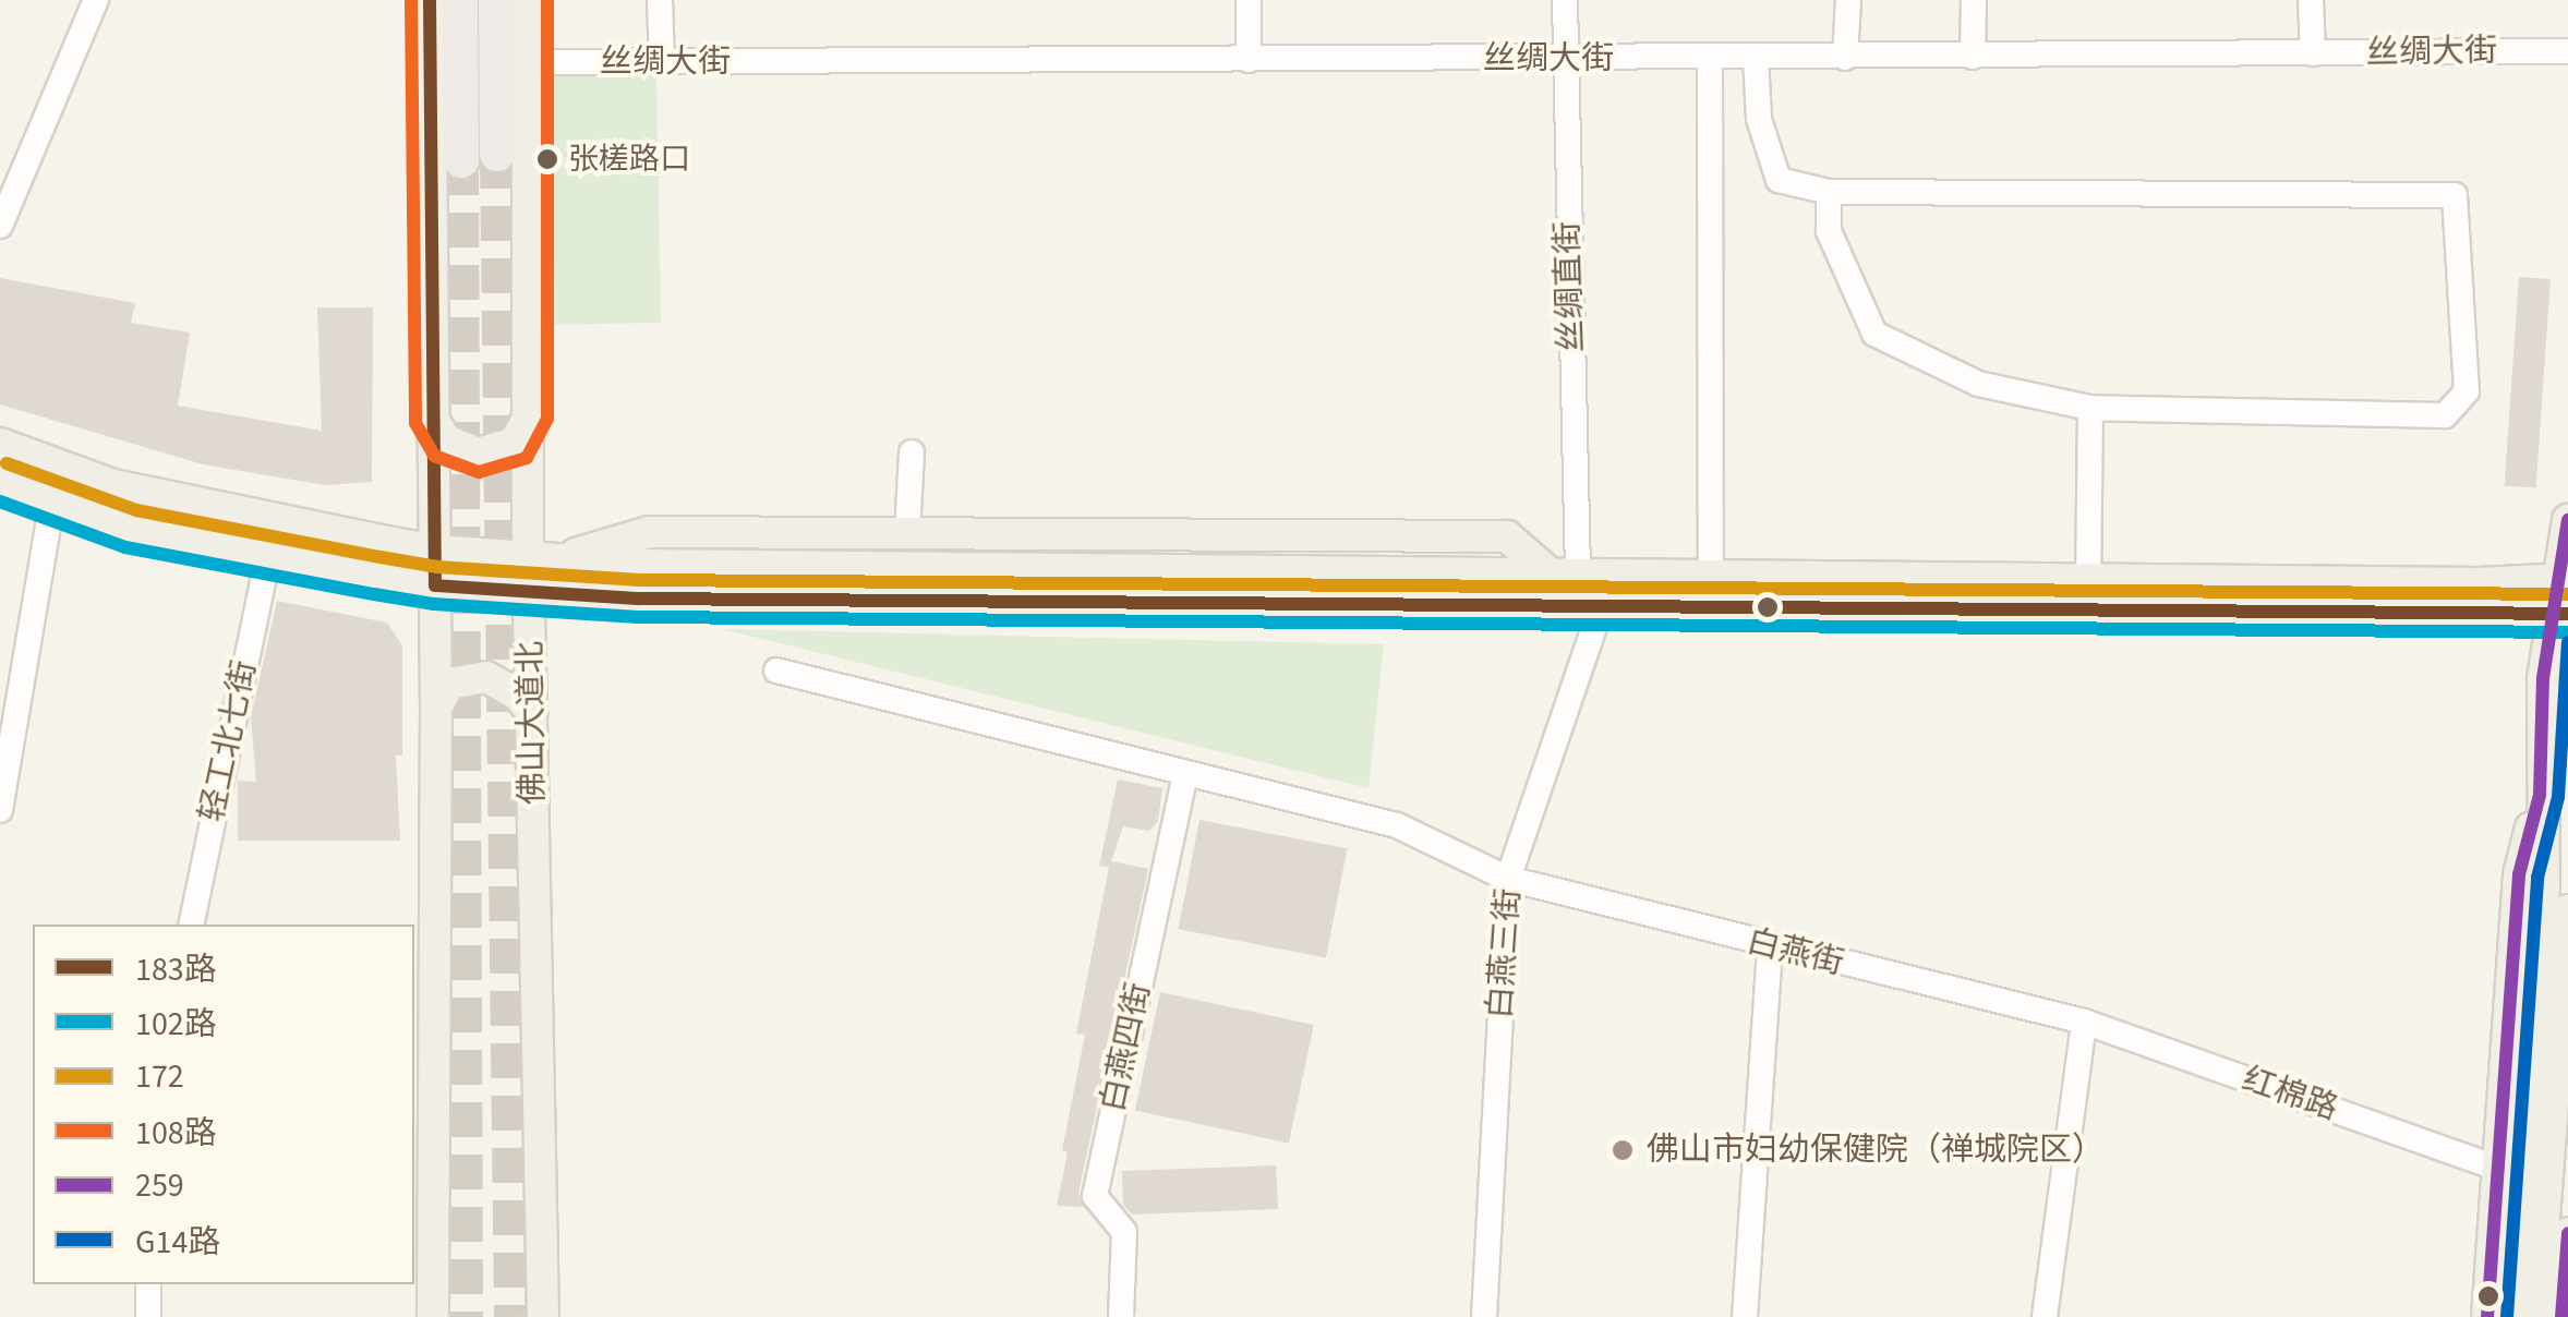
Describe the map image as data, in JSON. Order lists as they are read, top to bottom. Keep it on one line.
{"streets":{"main road":["佛山大道北"],"street":["丝绸大街","丝绸直街","轻工北七街","白燕街","白燕三街","白燕四街","红棉路"]},"crossings":[["丝绸大街","丝绸直街"],["丝绸大街","佛山大道北"],["白燕街","白燕三街"],["白燕街","白燕四街"],["白燕街","红棉路"]],"places":["张槎路口","佛山市妇幼保健院（禅城院区）"],"lines":["transit line 183路","transit line 108路","transit line 172","transit line 102路","transit line 259","transit line G14路"],"legend":["183路","102路","172","108路","259","G14路"]}
